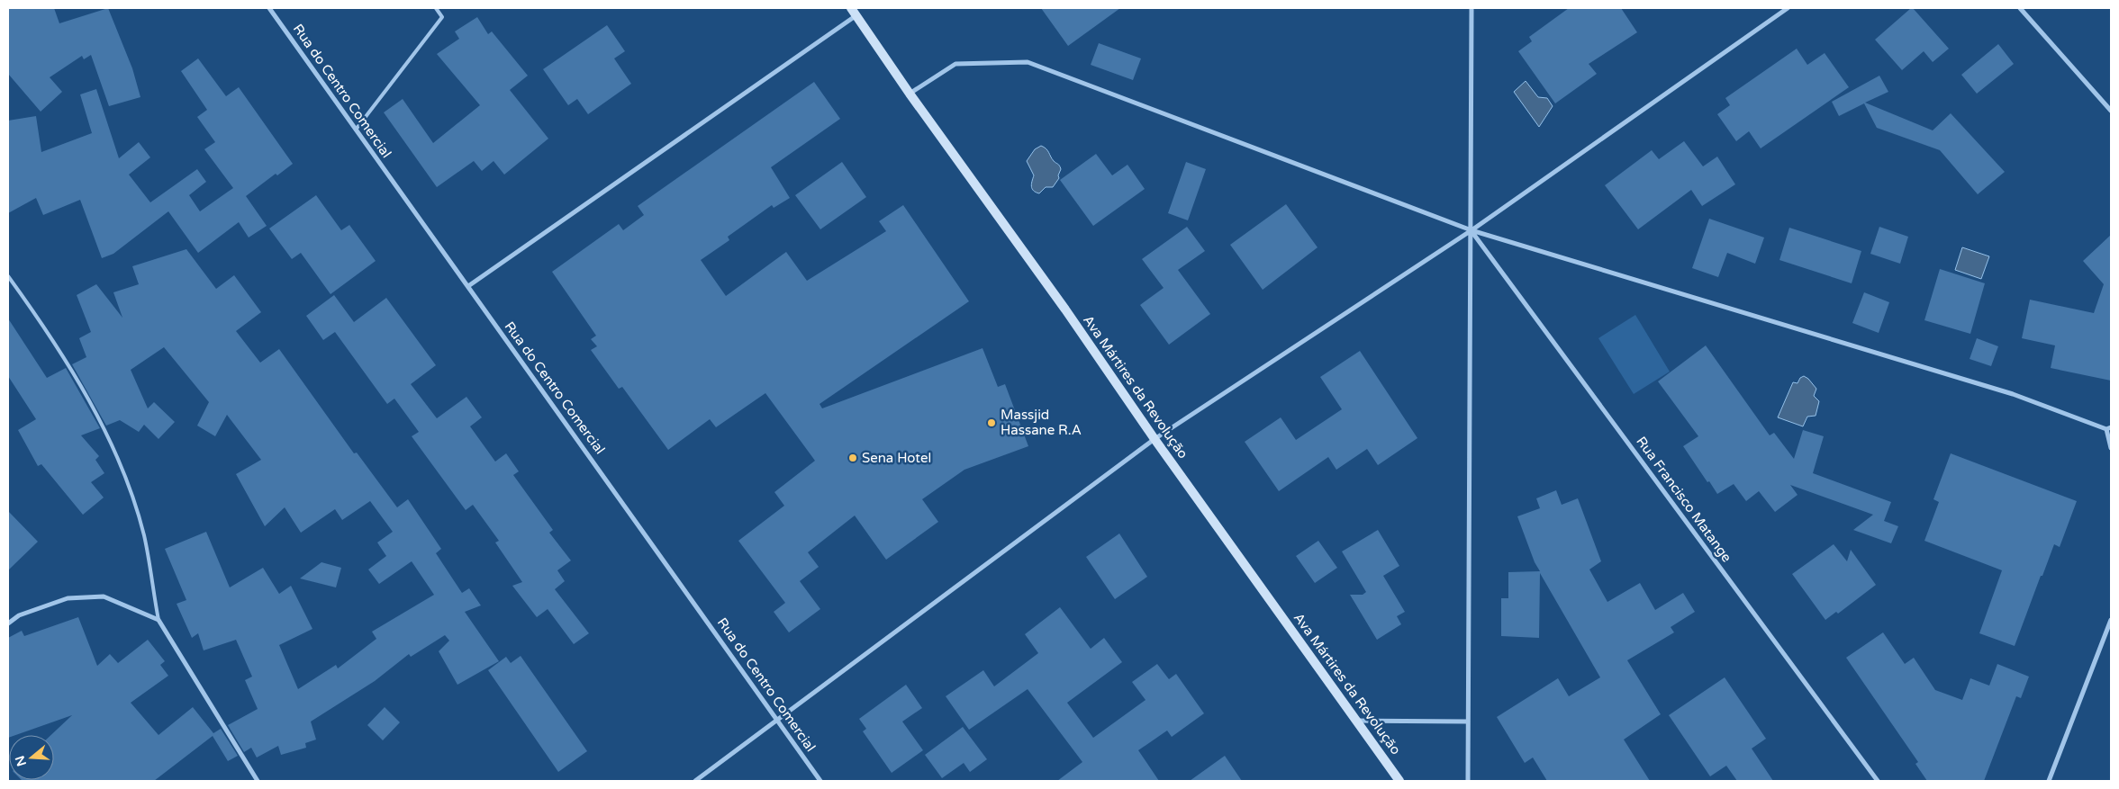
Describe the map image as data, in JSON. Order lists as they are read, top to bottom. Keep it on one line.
{"streets":{"street":["Rua do Centro Comercial","Ava Mártires da Revolução","Rua Francisco Matange"]},"places":["Massjid Hassane R.A","Sena Hotel"],"north":"left"}
